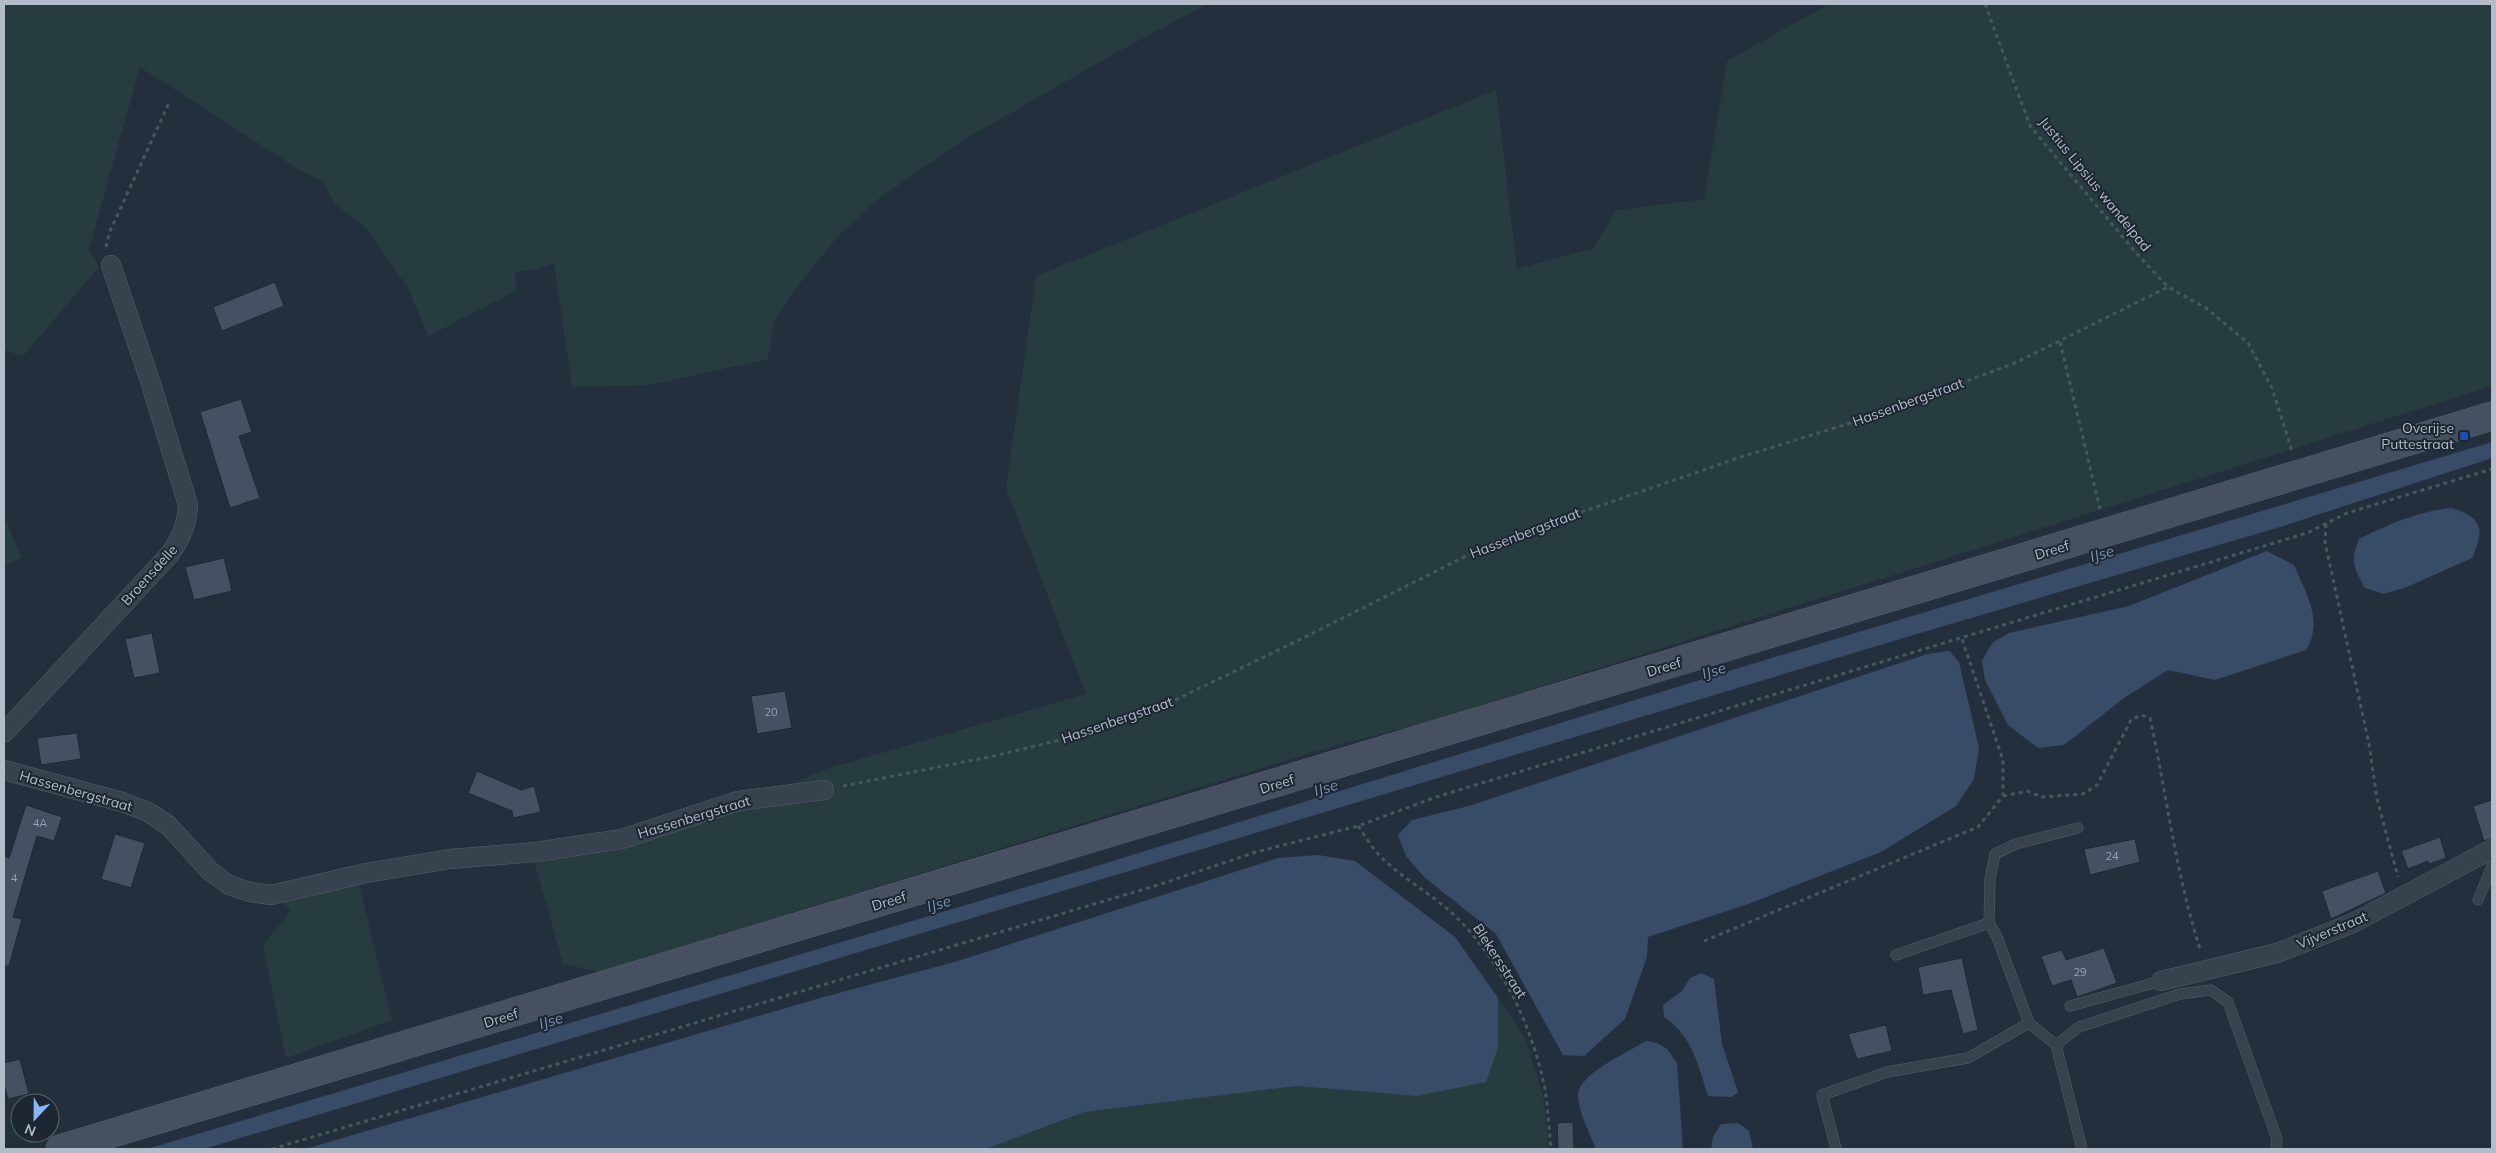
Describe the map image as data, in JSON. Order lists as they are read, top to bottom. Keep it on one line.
{"streets":{"main road":["Dreef"],"street":["Hassenbergstraat","Broensdelle","Vijverstraat"],"path":["Justius Lipsius wandelpad","Blekersstraat"]},"crossings":[["Justius Lipsius wandelpad","Hassenbergstraat"],["Justius Lipsius wandelpad","Dreef"]],"water":["IJse"],"places":{"transit":["Overijse Puttestraat"]},"house_numbers":["20","4A","24","4","29"],"north":"bottom"}
